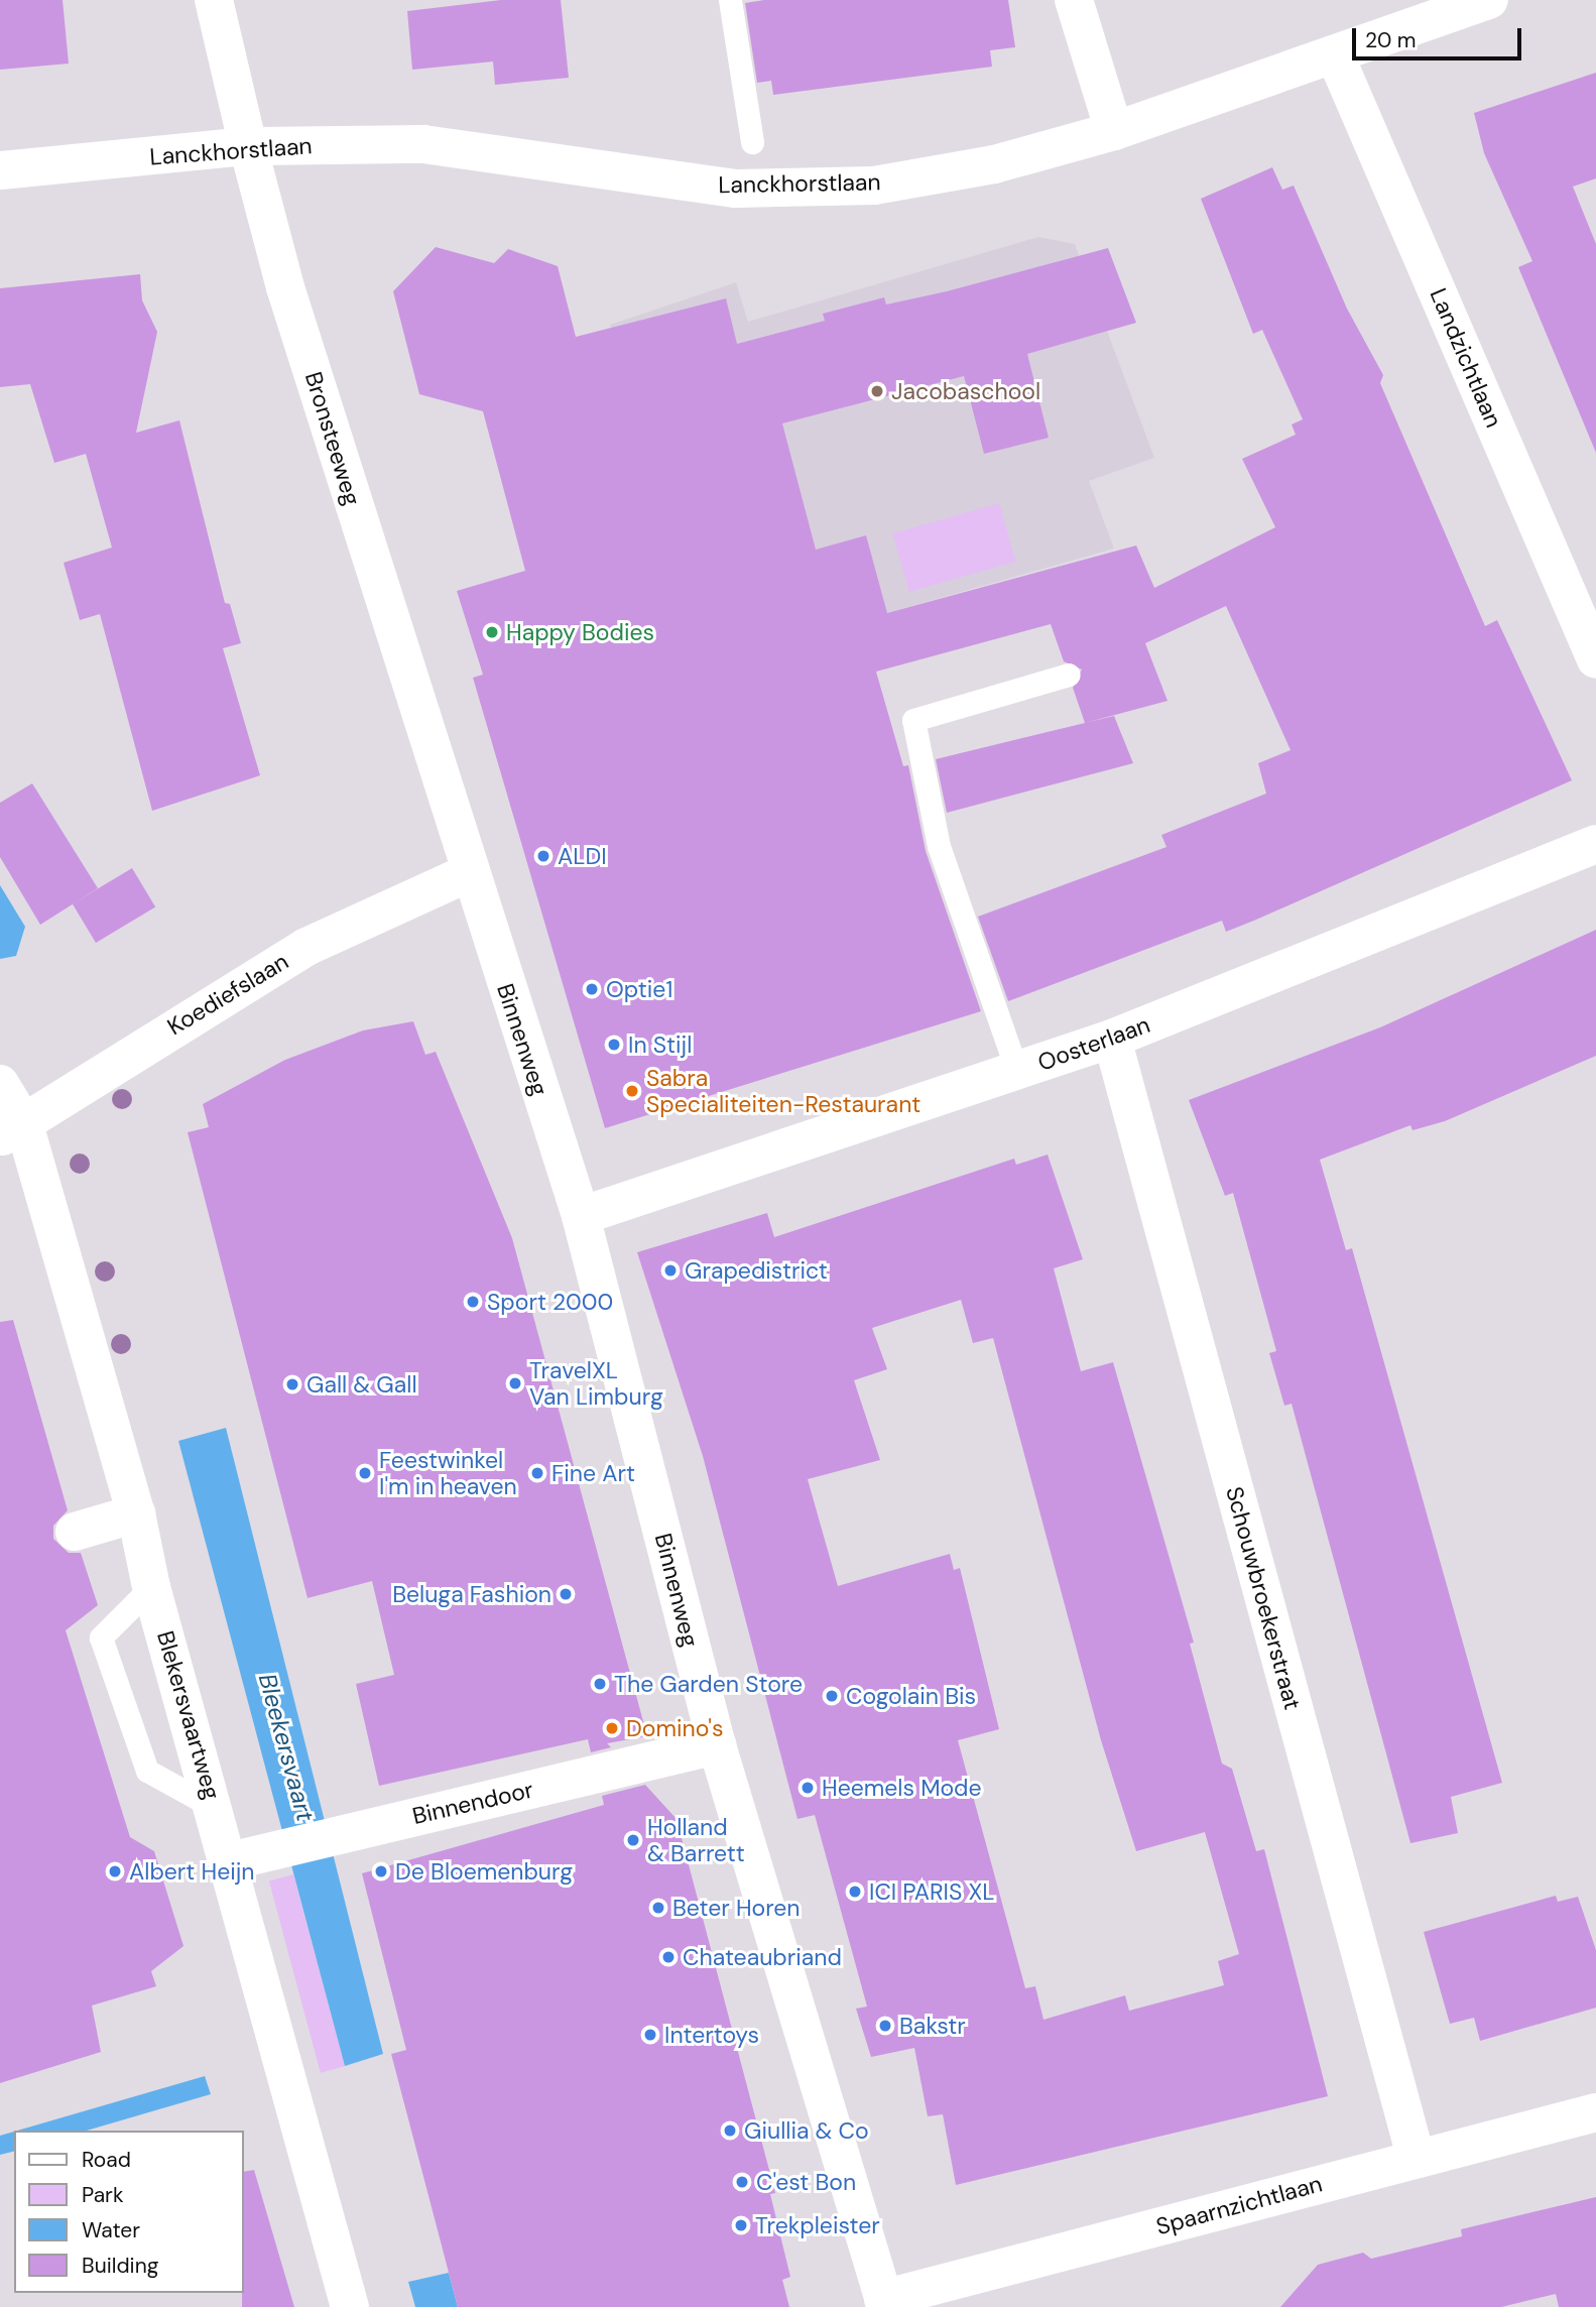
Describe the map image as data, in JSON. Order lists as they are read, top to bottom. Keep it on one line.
{"streets":{"street":["Lanckhorstlaan","Landzichtlaan","Bronsteeweg","Koediefslaan","Binnenweg","Oosterlaan","Schouwbroekerstraat","Blekersvaartweg","Binnendoor","Spaarnzichtlaan"]},"crossings":[["Lanckhorstlaan","Landzichtlaan"],["Lanckhorstlaan","Bronsteeweg"],["Bronsteeweg","Koediefslaan"],["Bronsteeweg","Binnenweg"],["Koediefslaan","Binnenweg"],["Koediefslaan","Blekersvaartweg"],["Binnenweg","Oosterlaan"],["Binnenweg","Binnendoor"],["Binnenweg","Spaarnzichtlaan"],["Oosterlaan","Schouwbroekerstraat"],["Schouwbroekerstraat","Spaarnzichtlaan"],["Blekersvaartweg","Binnendoor"]],"water":["Bleekersvaart"],"places":["Jacobaschool","Happy Bodies","ALDI","Optie1","In Stijl","Sabra Specialiteiten-Restaurant","Grapedistrict","Sport 2000","TravelXL Van Limburg","Gall & Gall","Feestwinkel I'm in heaven","Fine Art","Beluga Fashion","The Garden Store","Cogolain Bis","Domino's","Heemels Mode","Holland & Barrett","Albert Heijn","De Bloemenburg","ICI PARIS XL","Beter Horen","Chateaubriand","Bakstr","Intertoys","Giullia & Co","C'est Bon","Trekpleister"],"legend":["Road","Park","Water","Building"],"scale_bar":"20 m"}
